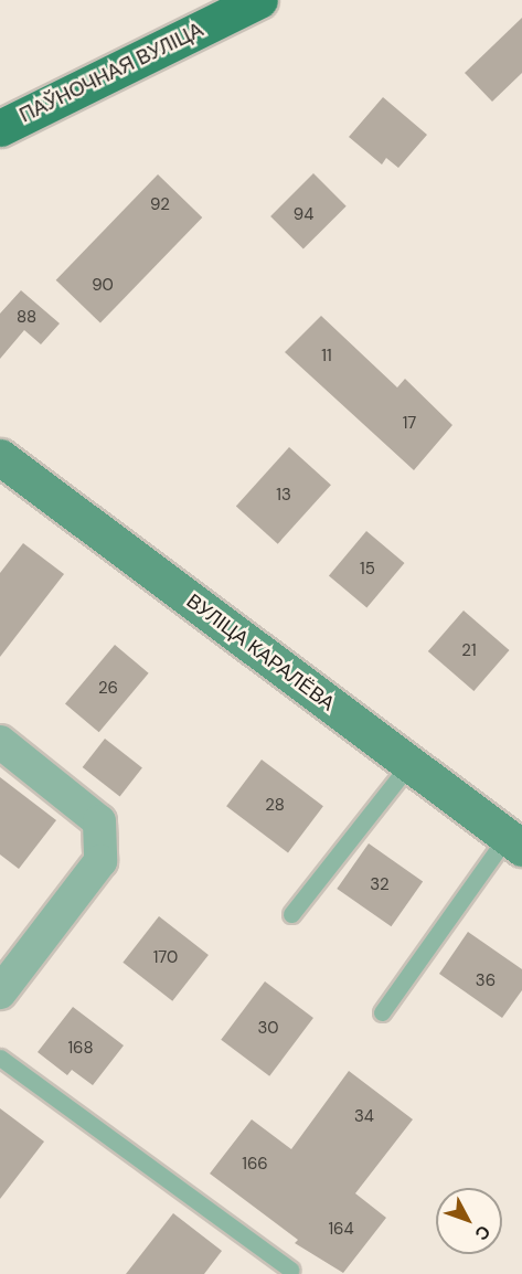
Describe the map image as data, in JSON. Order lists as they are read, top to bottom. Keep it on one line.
{"streets":{"main road":["ПАЎНОЧНАЯ ВУЛІЦА","ВУЛІЦА КАРАЛЁВА"]},"house_numbers":["92","94","90","88","11","17","13","15","21","26","28","32","170","36","30","168","34","166","164"],"north":"bottom right"}
